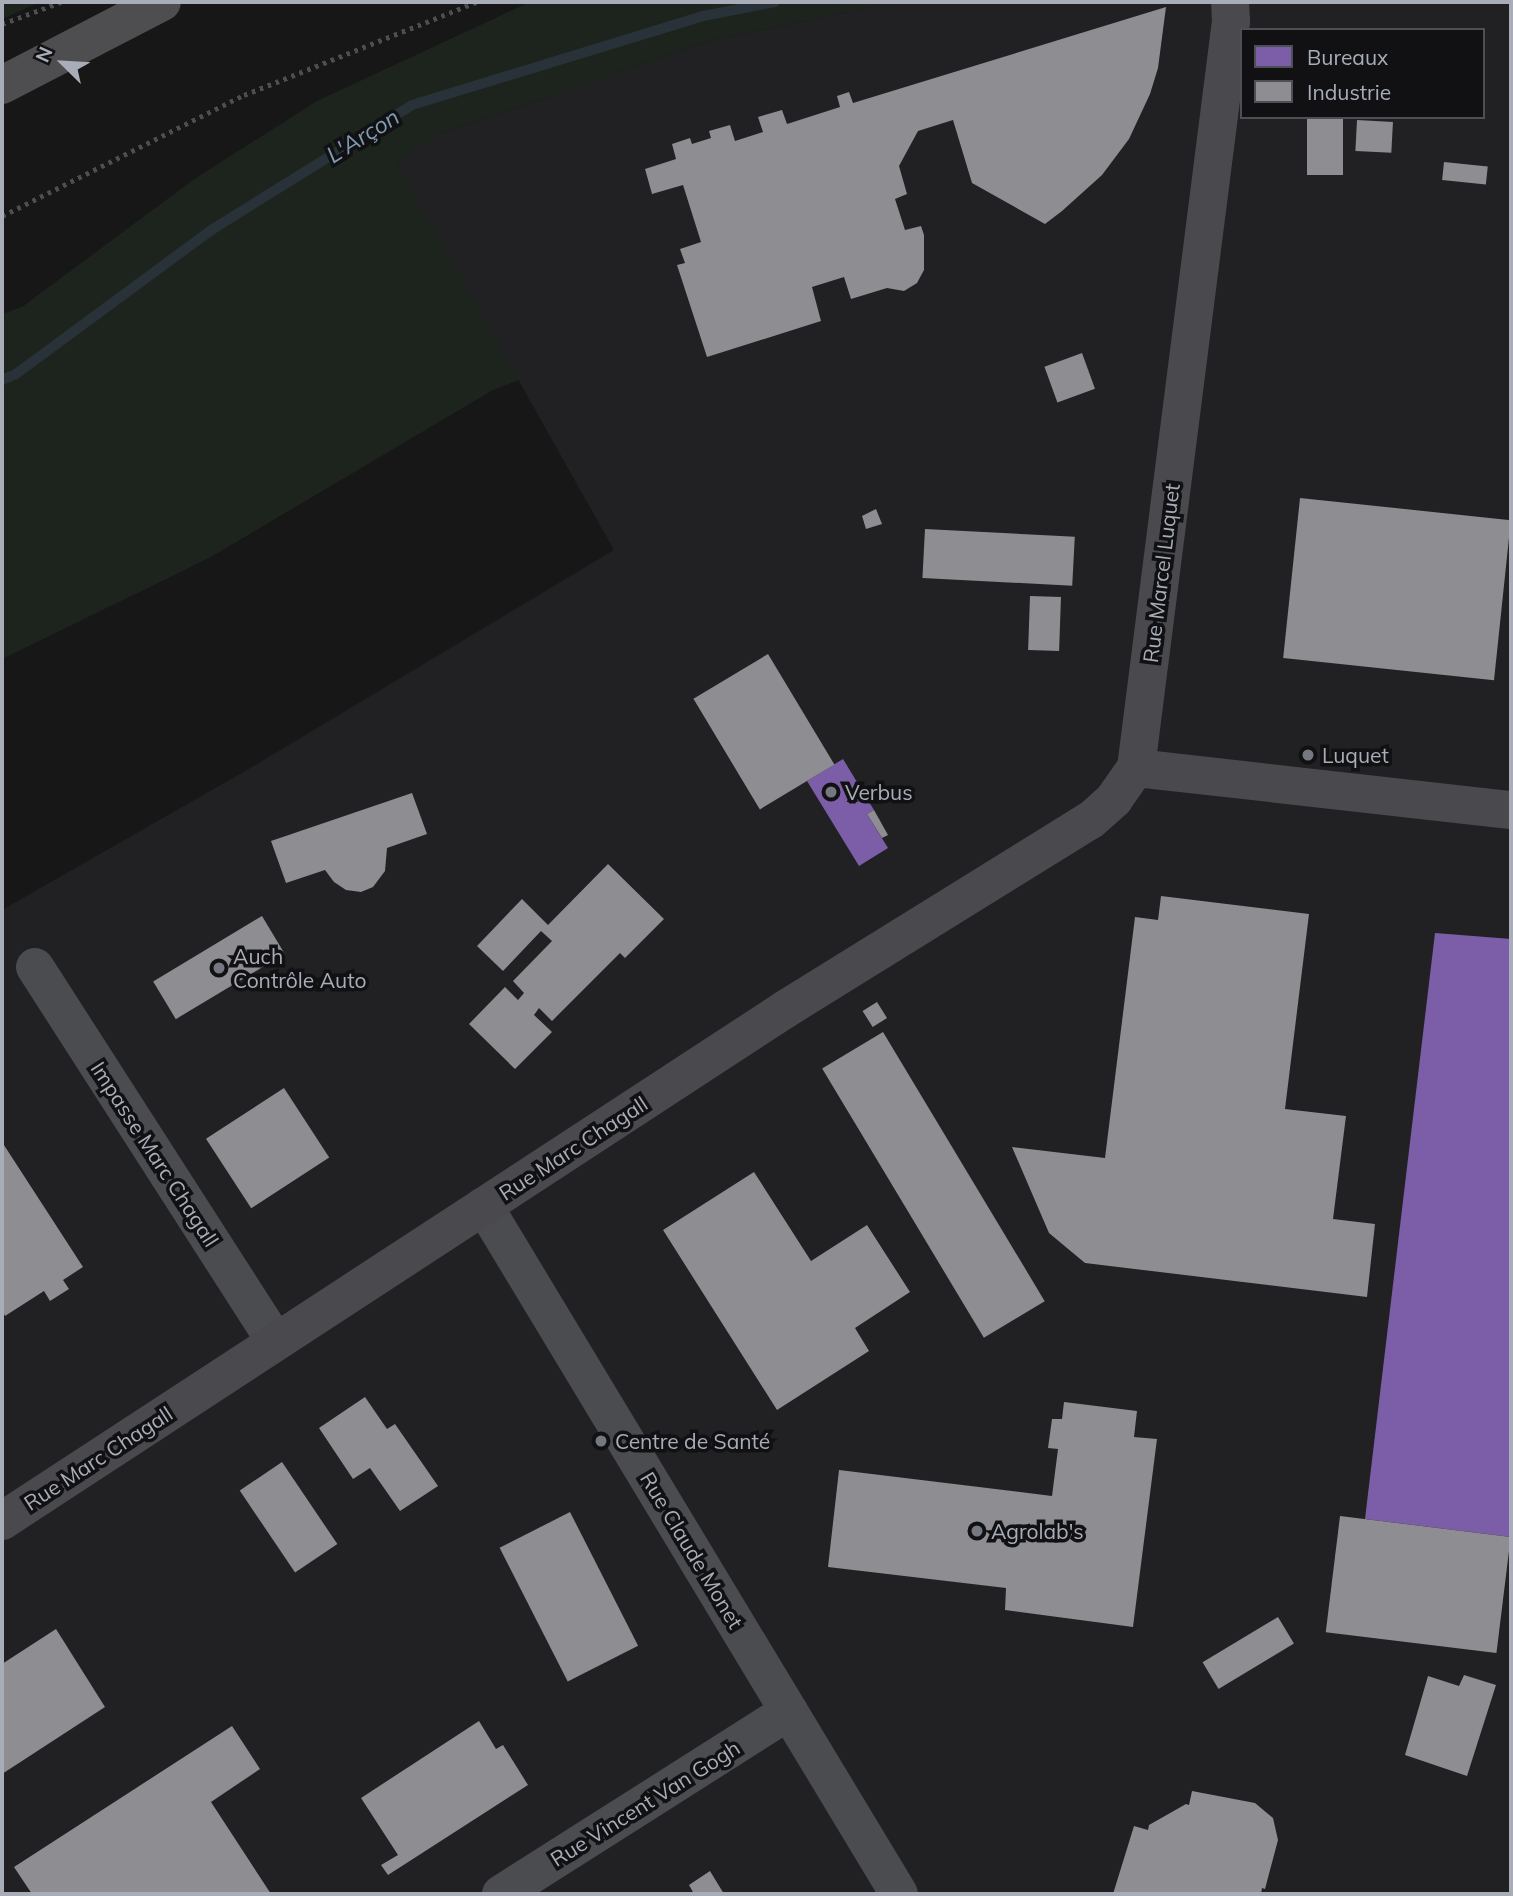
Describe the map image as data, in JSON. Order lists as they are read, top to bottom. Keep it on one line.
{"streets":{"street":["Rue Marcel Luquet","Rue Marc Chagall","Impasse Marc Chagall","Rue Claude Monet","Rue Vincent Van Gogh"]},"crossings":[["Rue Marcel Luquet","Rue Marc Chagall"],["Rue Marc Chagall","Impasse Marc Chagall"],["Rue Marc Chagall","Rue Claude Monet"],["Rue Claude Monet","Rue Vincent Van Gogh"]],"water":["L'Arçon"],"places":["Luquet","Verbus","Auch Contrôle Auto","Centre de Santé","Agrolab's"],"legend":["Bureaux","Industrie"],"north":"top left"}
